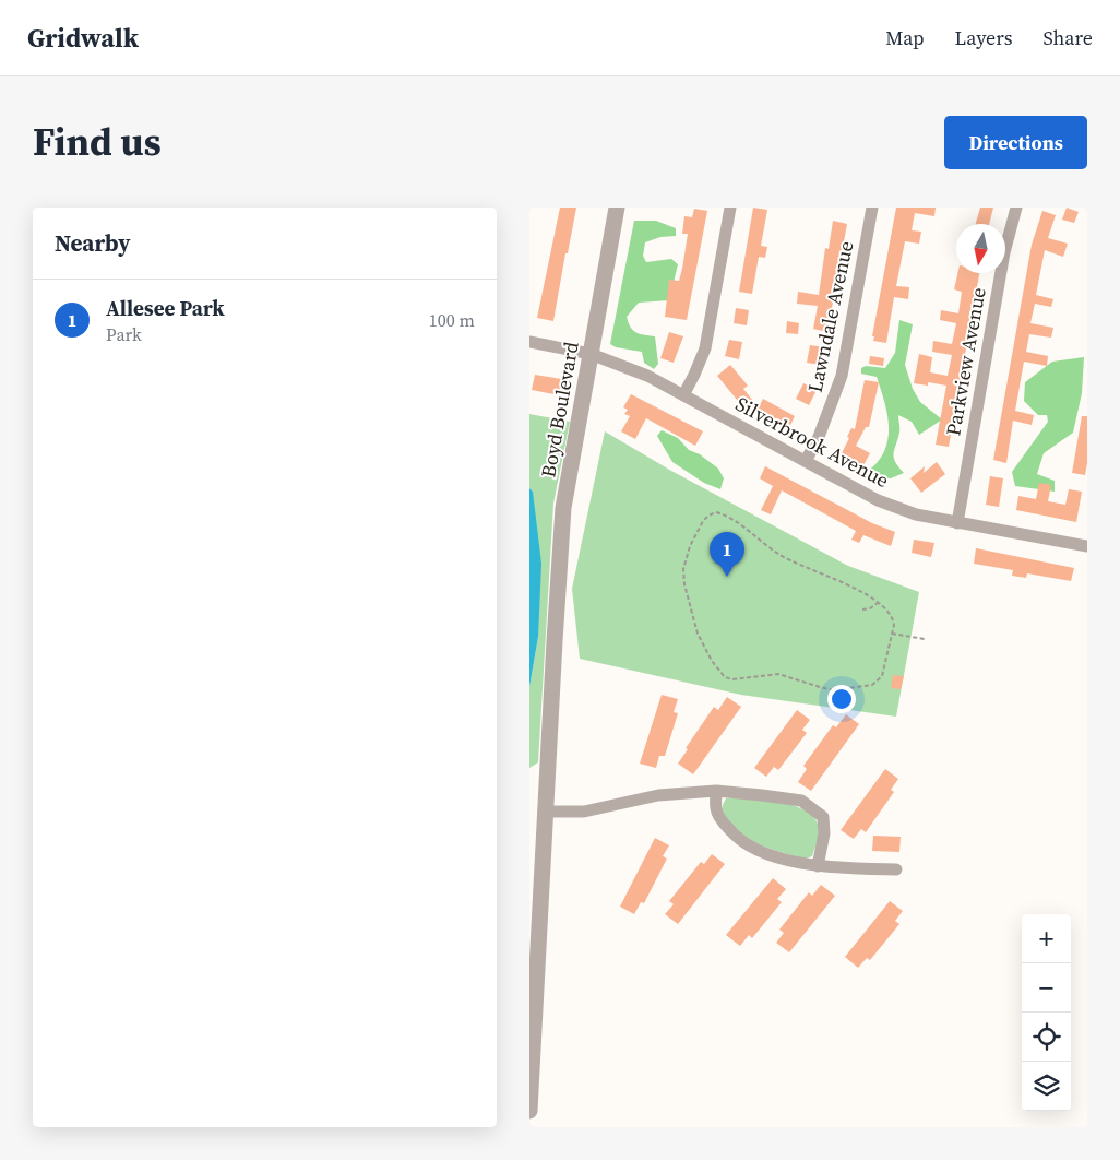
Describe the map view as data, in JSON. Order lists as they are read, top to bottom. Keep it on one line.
{"streets":{"street":["Lawndale Avenue","Parkview Avenue","Boyd Boulevard","Silverbrook Avenue"]},"crossings":[["Lawndale Avenue","Silverbrook Avenue"],["Parkview Avenue","Silverbrook Avenue"],["Boyd Boulevard","Silverbrook Avenue"]],"north":"bottom","page":{"header":"Gridwalk","nav":["Map","Layers","Share"],"title":"Find us","buttons":"Directions","heading":"Nearby","list":[{"mark":"1","name":"Allesee Park","note":"Park","value":"100 m"}],"pins":"1","map_buttons":["+","−"]}}
